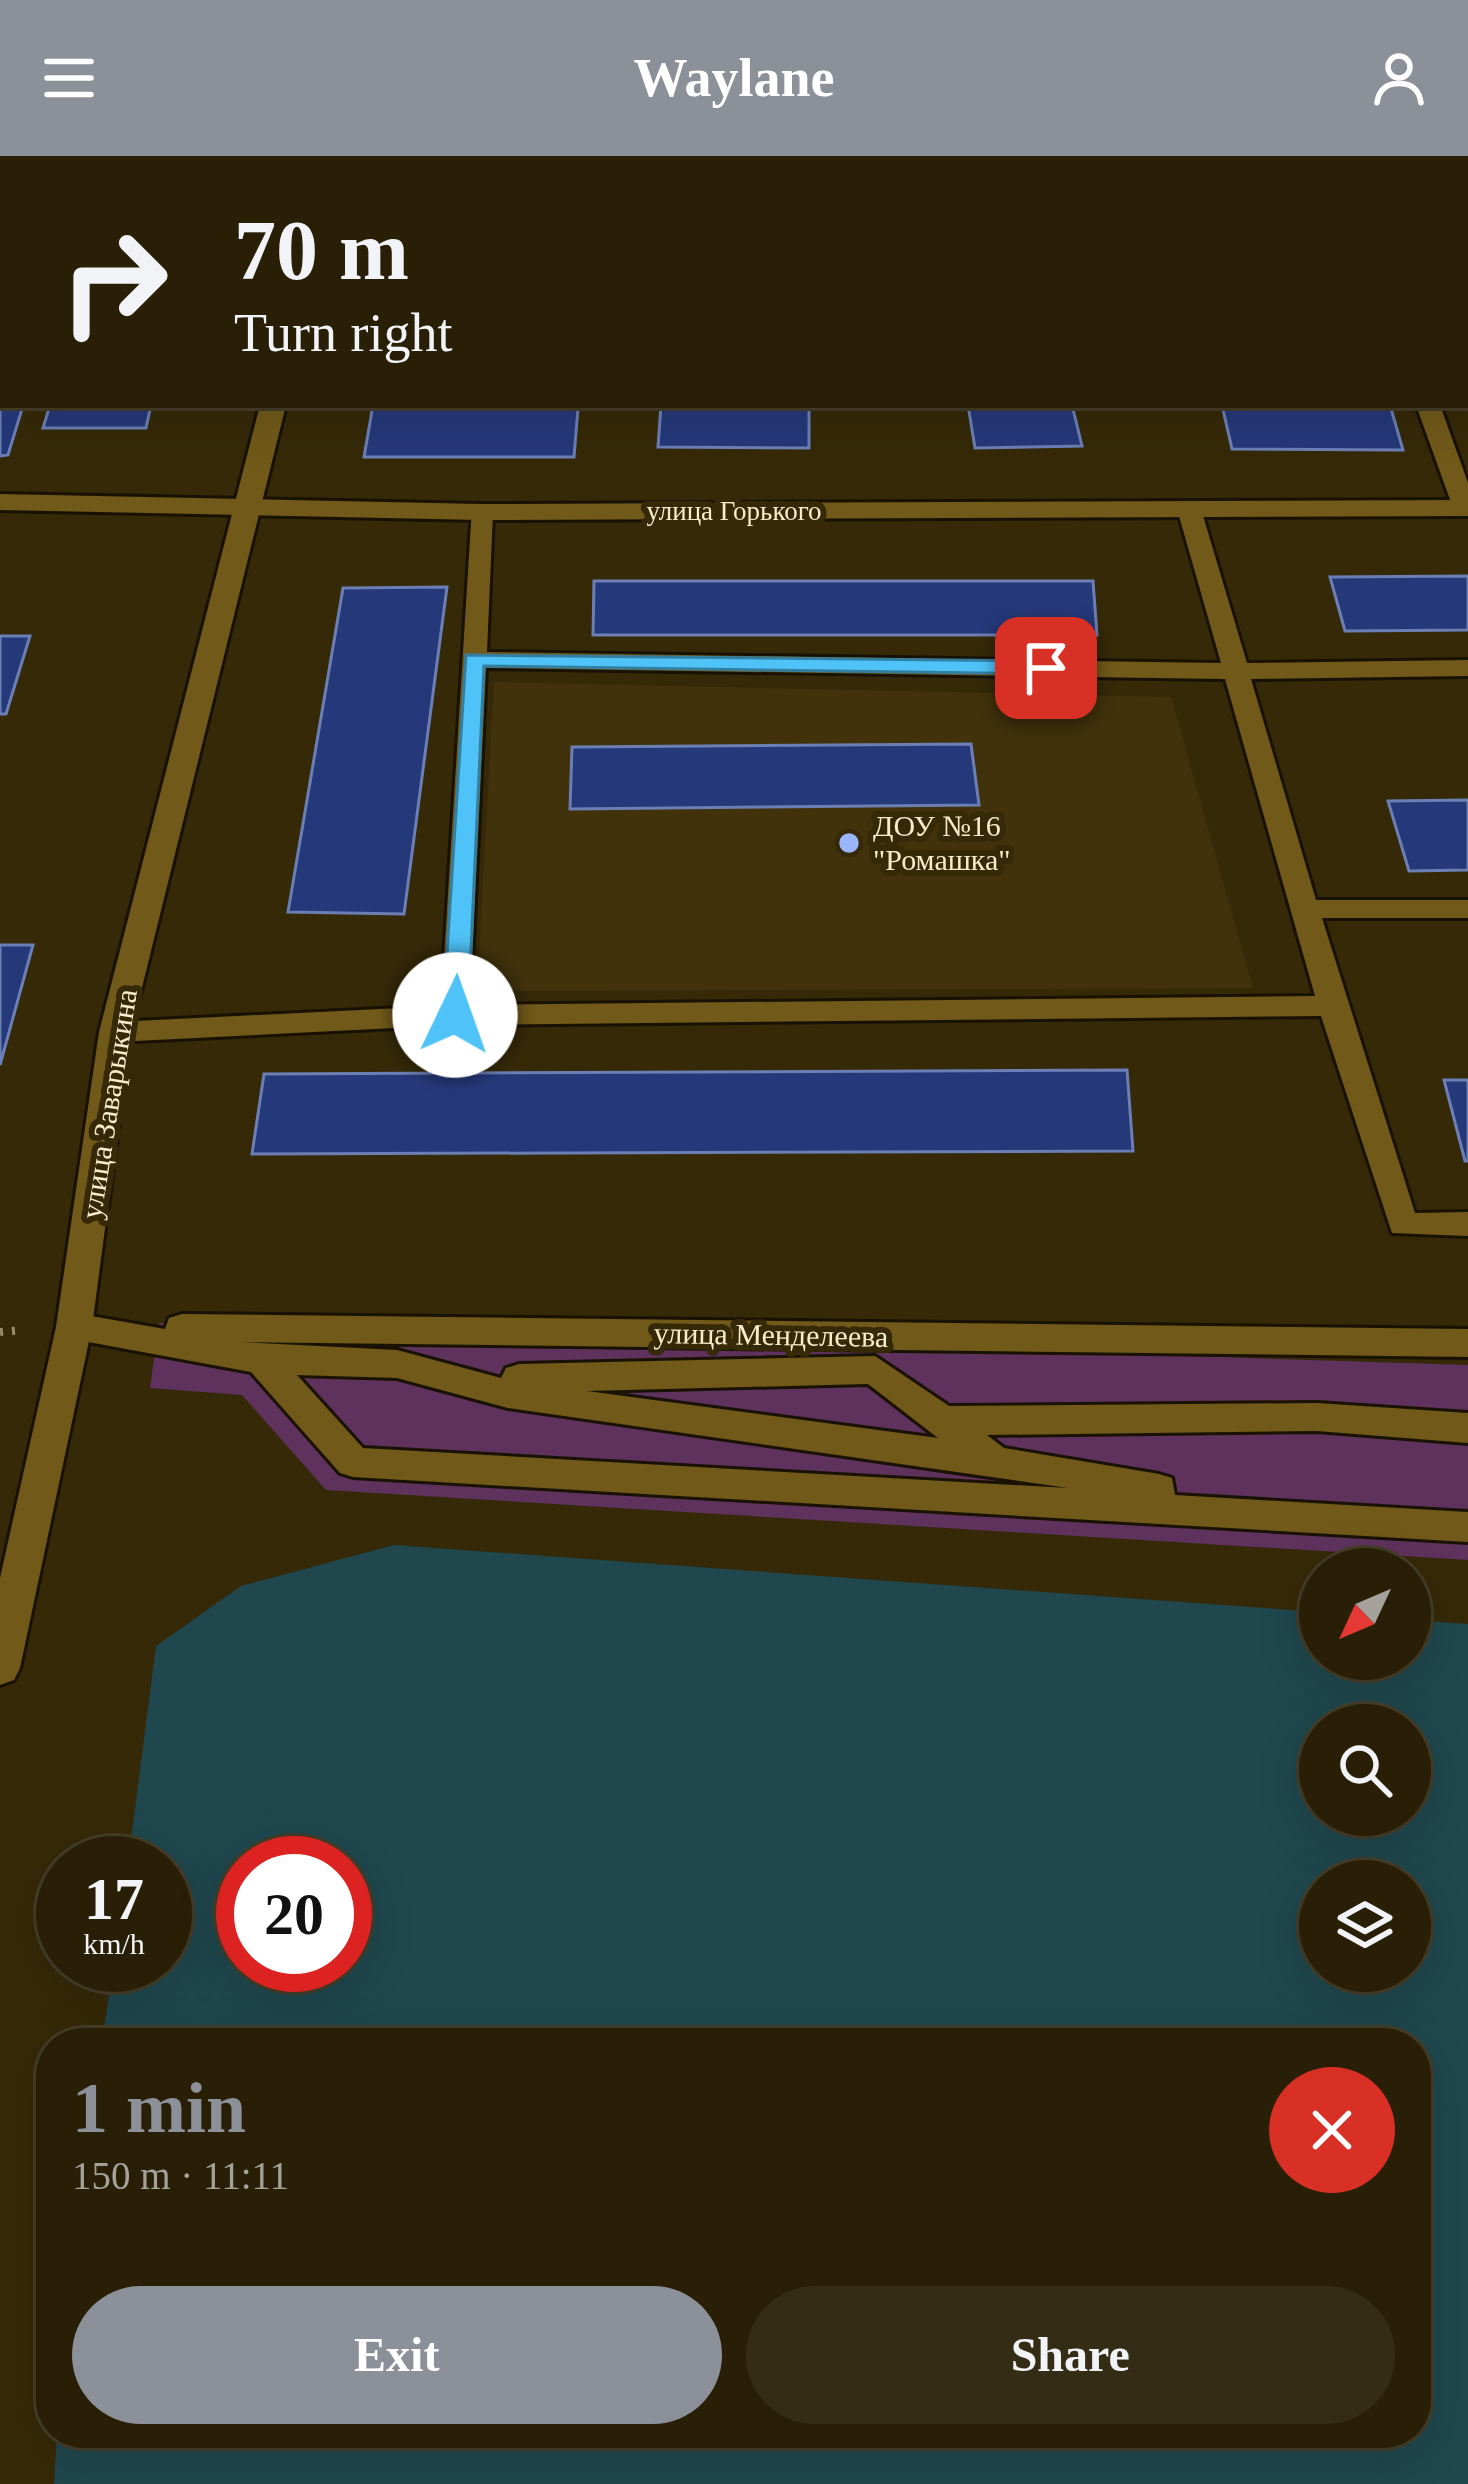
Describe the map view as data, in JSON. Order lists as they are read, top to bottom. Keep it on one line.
{"streets":{"street":["улица Горького","улица Заварыкина","улица Менделеева"]},"crossings":[["улица Горького","улица Заварыкина"],["улица Заварыкина","улица Менделеева"]],"places":["ДОУ №16 \"Ромашка\""],"north":"bottom left","page":{"header":"Waylane","turn":["70 m","Turn right"],"speed":"17 km/h","limit":"20","heading":["1 min","150 m · 11:11"],"buttons":["Exit","Share"]}}
